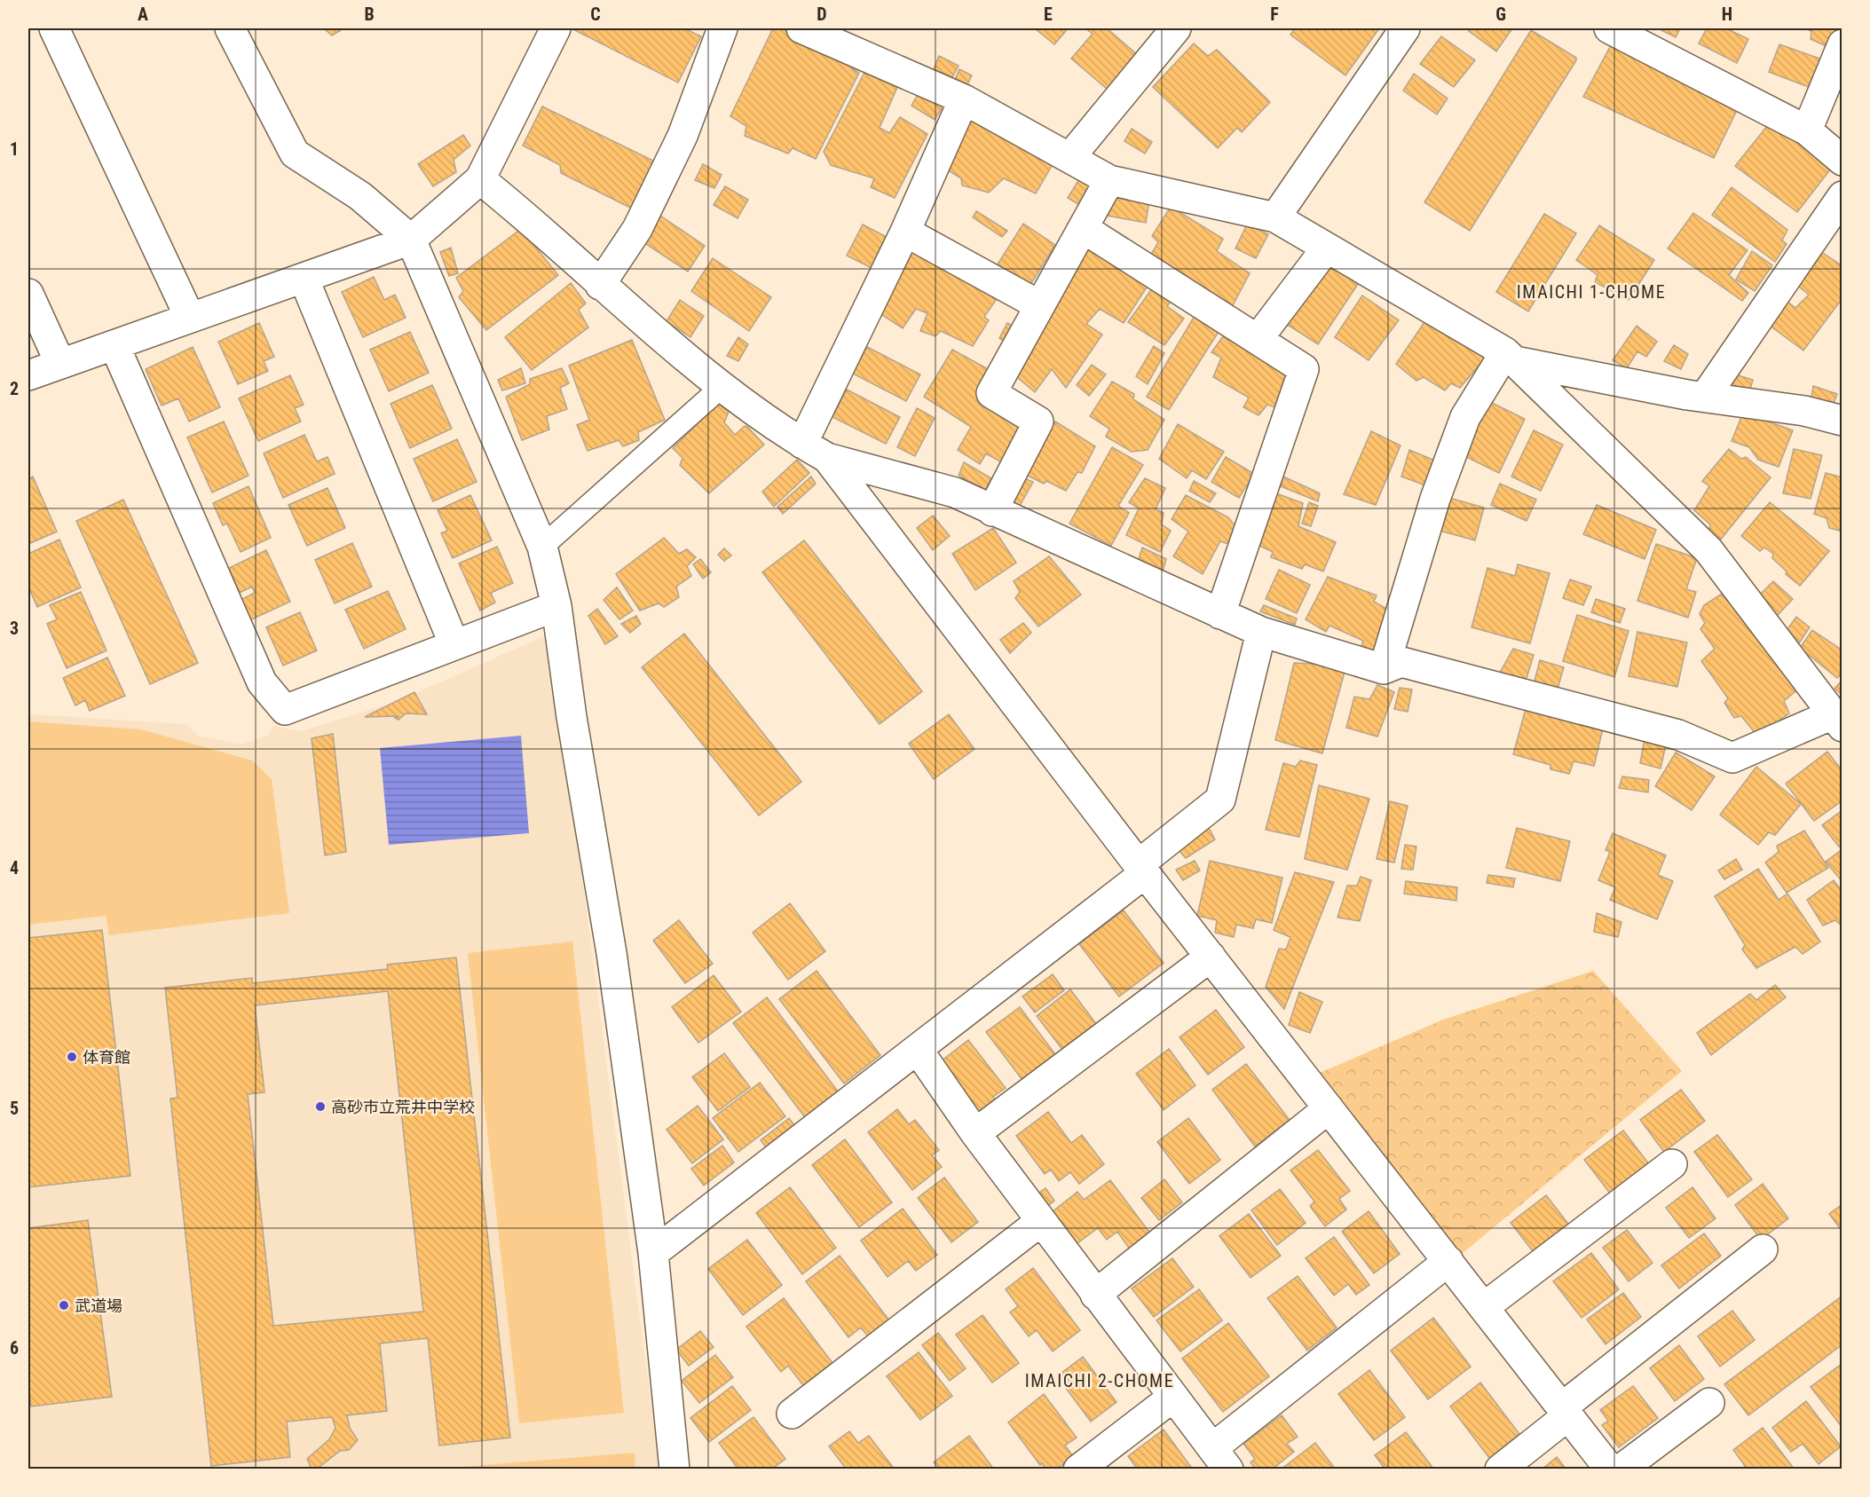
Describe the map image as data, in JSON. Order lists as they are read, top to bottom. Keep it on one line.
{"districts":["IMAICHI 1-CHOME","IMAICHI 2-CHOME"],"places":["体育館","高砂市立荒井中学校","武道場"],"grid":{"columns":["A","B","C","D","E","F","G","H"],"rows":["1","2","3","4","5","6"]}}
